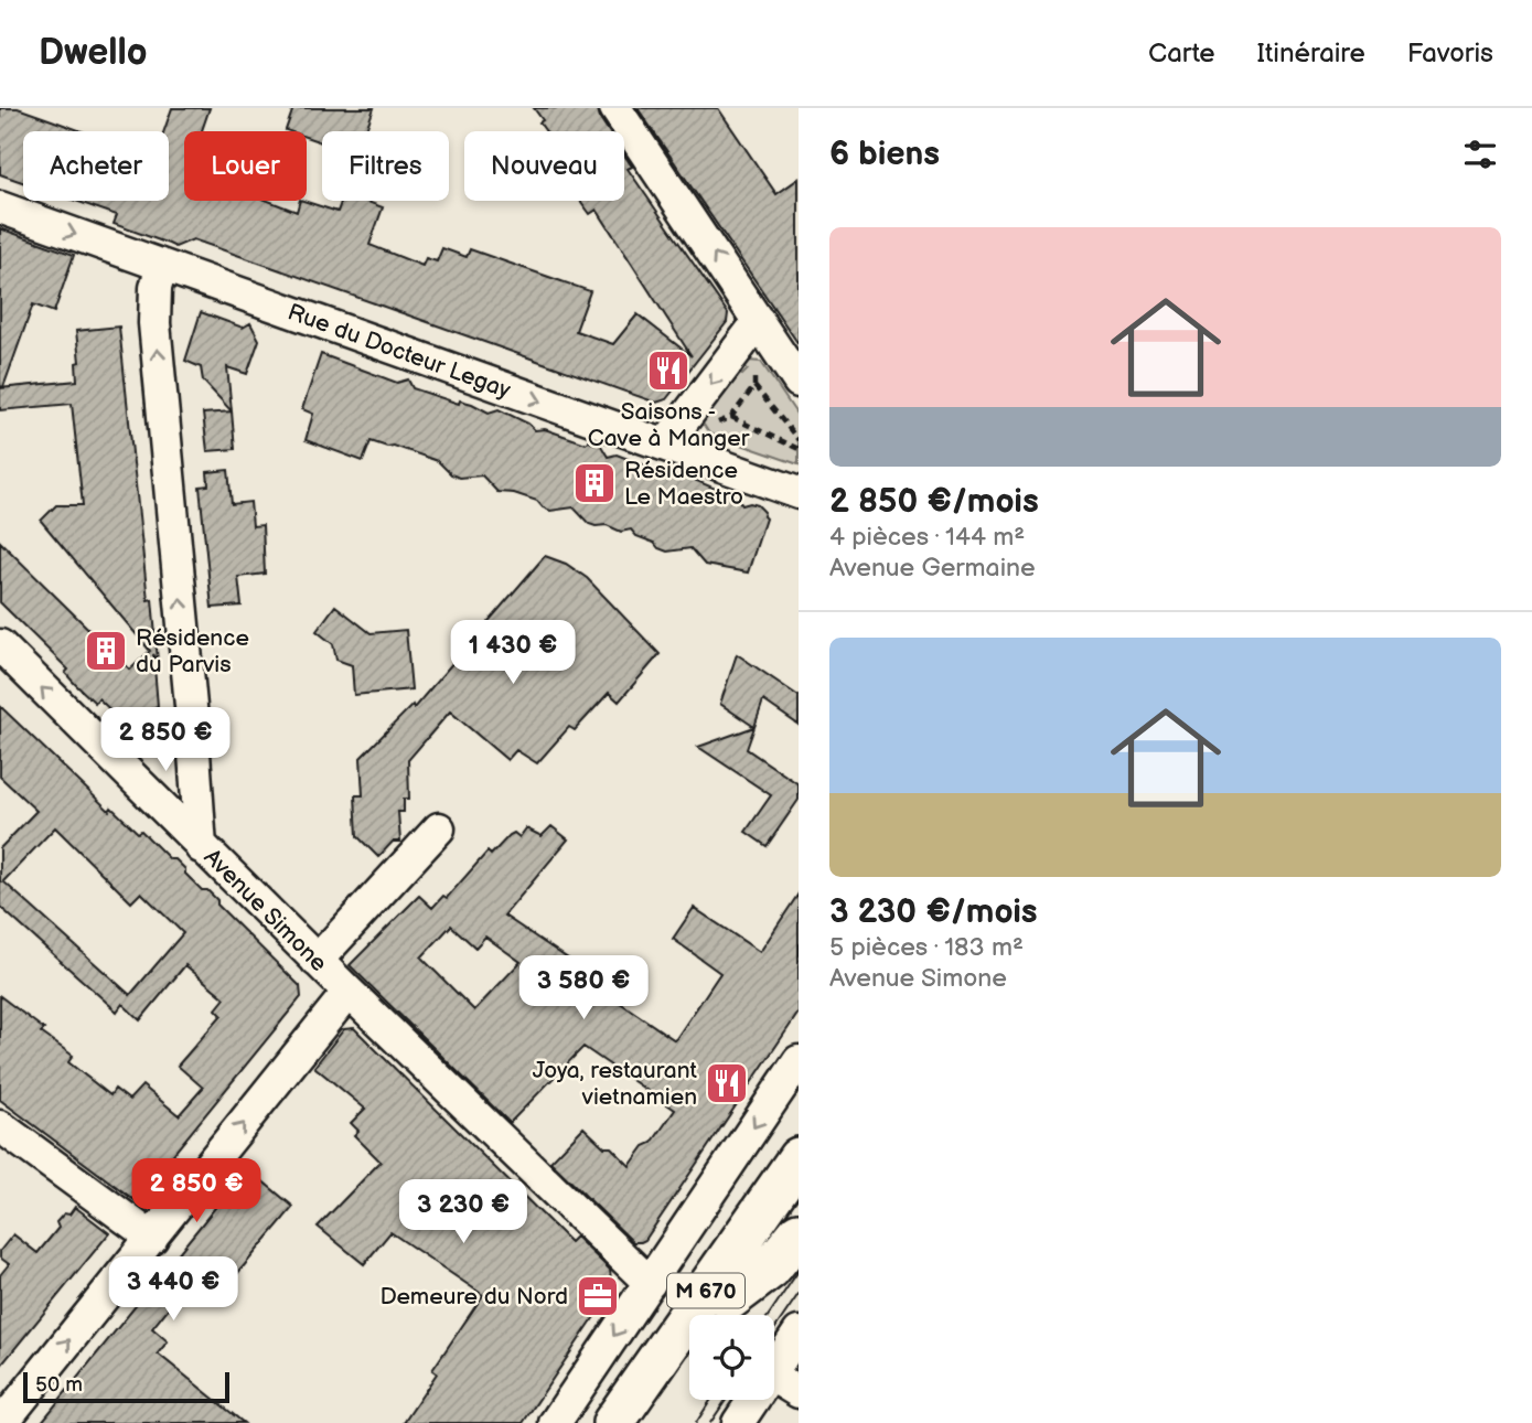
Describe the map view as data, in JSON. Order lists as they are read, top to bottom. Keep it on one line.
{"streets":{"main road":["M 670"],"street":["Rue du Docteur Legay","Avenue Simone"]},"crossings":[["Rue du Docteur Legay","Avenue Simone"]],"one_way":["Rue du Docteur Legay","Avenue Simone"],"places":{"restaurant":["Saisons - Cave à Manger","Joya, restaurant vietnamien"],"building":["Résidence Le Maestro","Résidence du Parvis"],"office":["Demeure du Nord"]},"scale_bar":"50 m","page":{"header":"Dwello","nav":["Carte","Itinéraire","Favoris"],"heading":"6 biens","chip":["Acheter","Louer","Filtres","Nouveau"],"list":[{"name":"2 850 €/mois","note":"4 pièces · 144 m² · Avenue Germaine"},{"name":"3 230 €/mois","note":"5 pièces · 183 m² · Avenue Simone"}],"price":["1 430 €","2 850 €","3 580 €","2 850 €","3 230 €","3 440 €"],"scale":"50 m"}}
